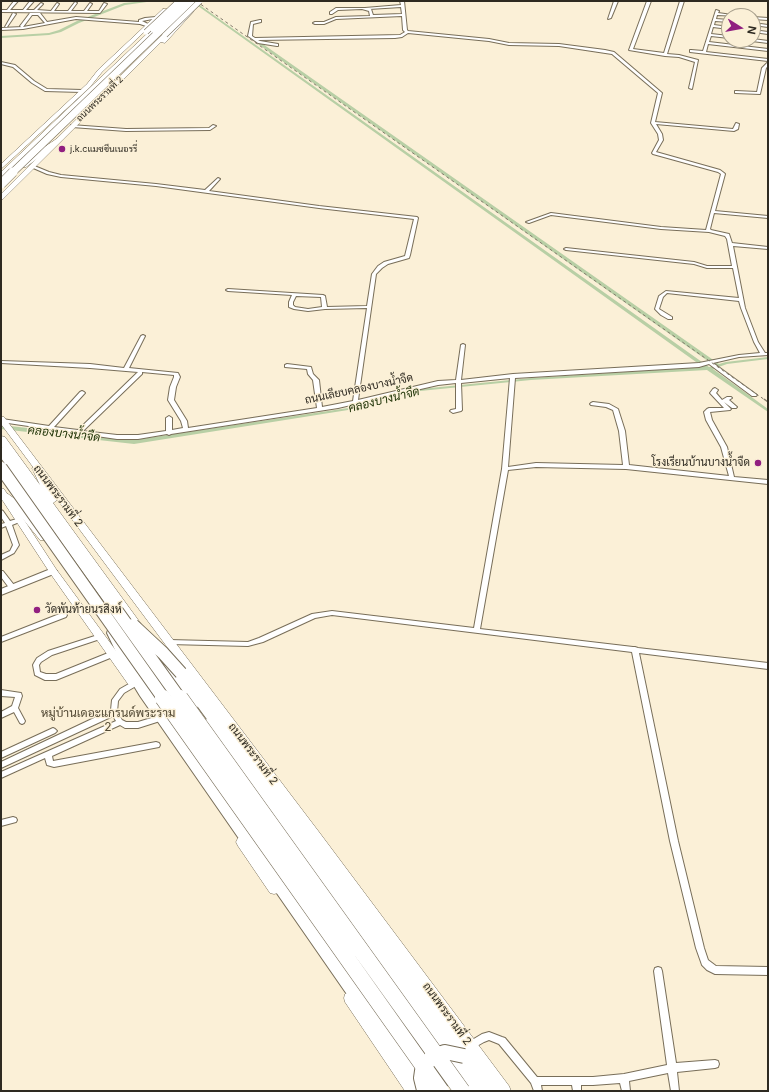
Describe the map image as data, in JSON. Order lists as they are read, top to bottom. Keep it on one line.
{"streets":{"highway":["ถนนพระรามที่ 2"],"street":["ถนนเลียบคลองบางน้ำจืด"]},"crossings":[["ถนนพระรามที่ 2","ถนนเลียบคลองบางน้ำจืด"]],"districts":["หมู่บ้านเดอะแกรนด์พระราม 2"],"water":["คลองบางน้ำจืด"],"places":["j.k.cแมชชีนเนอรรี่","โรงเรียนบ้านบางนํ้าจืด","วัดพันท้ายนรสิงห์"],"north":"right"}
